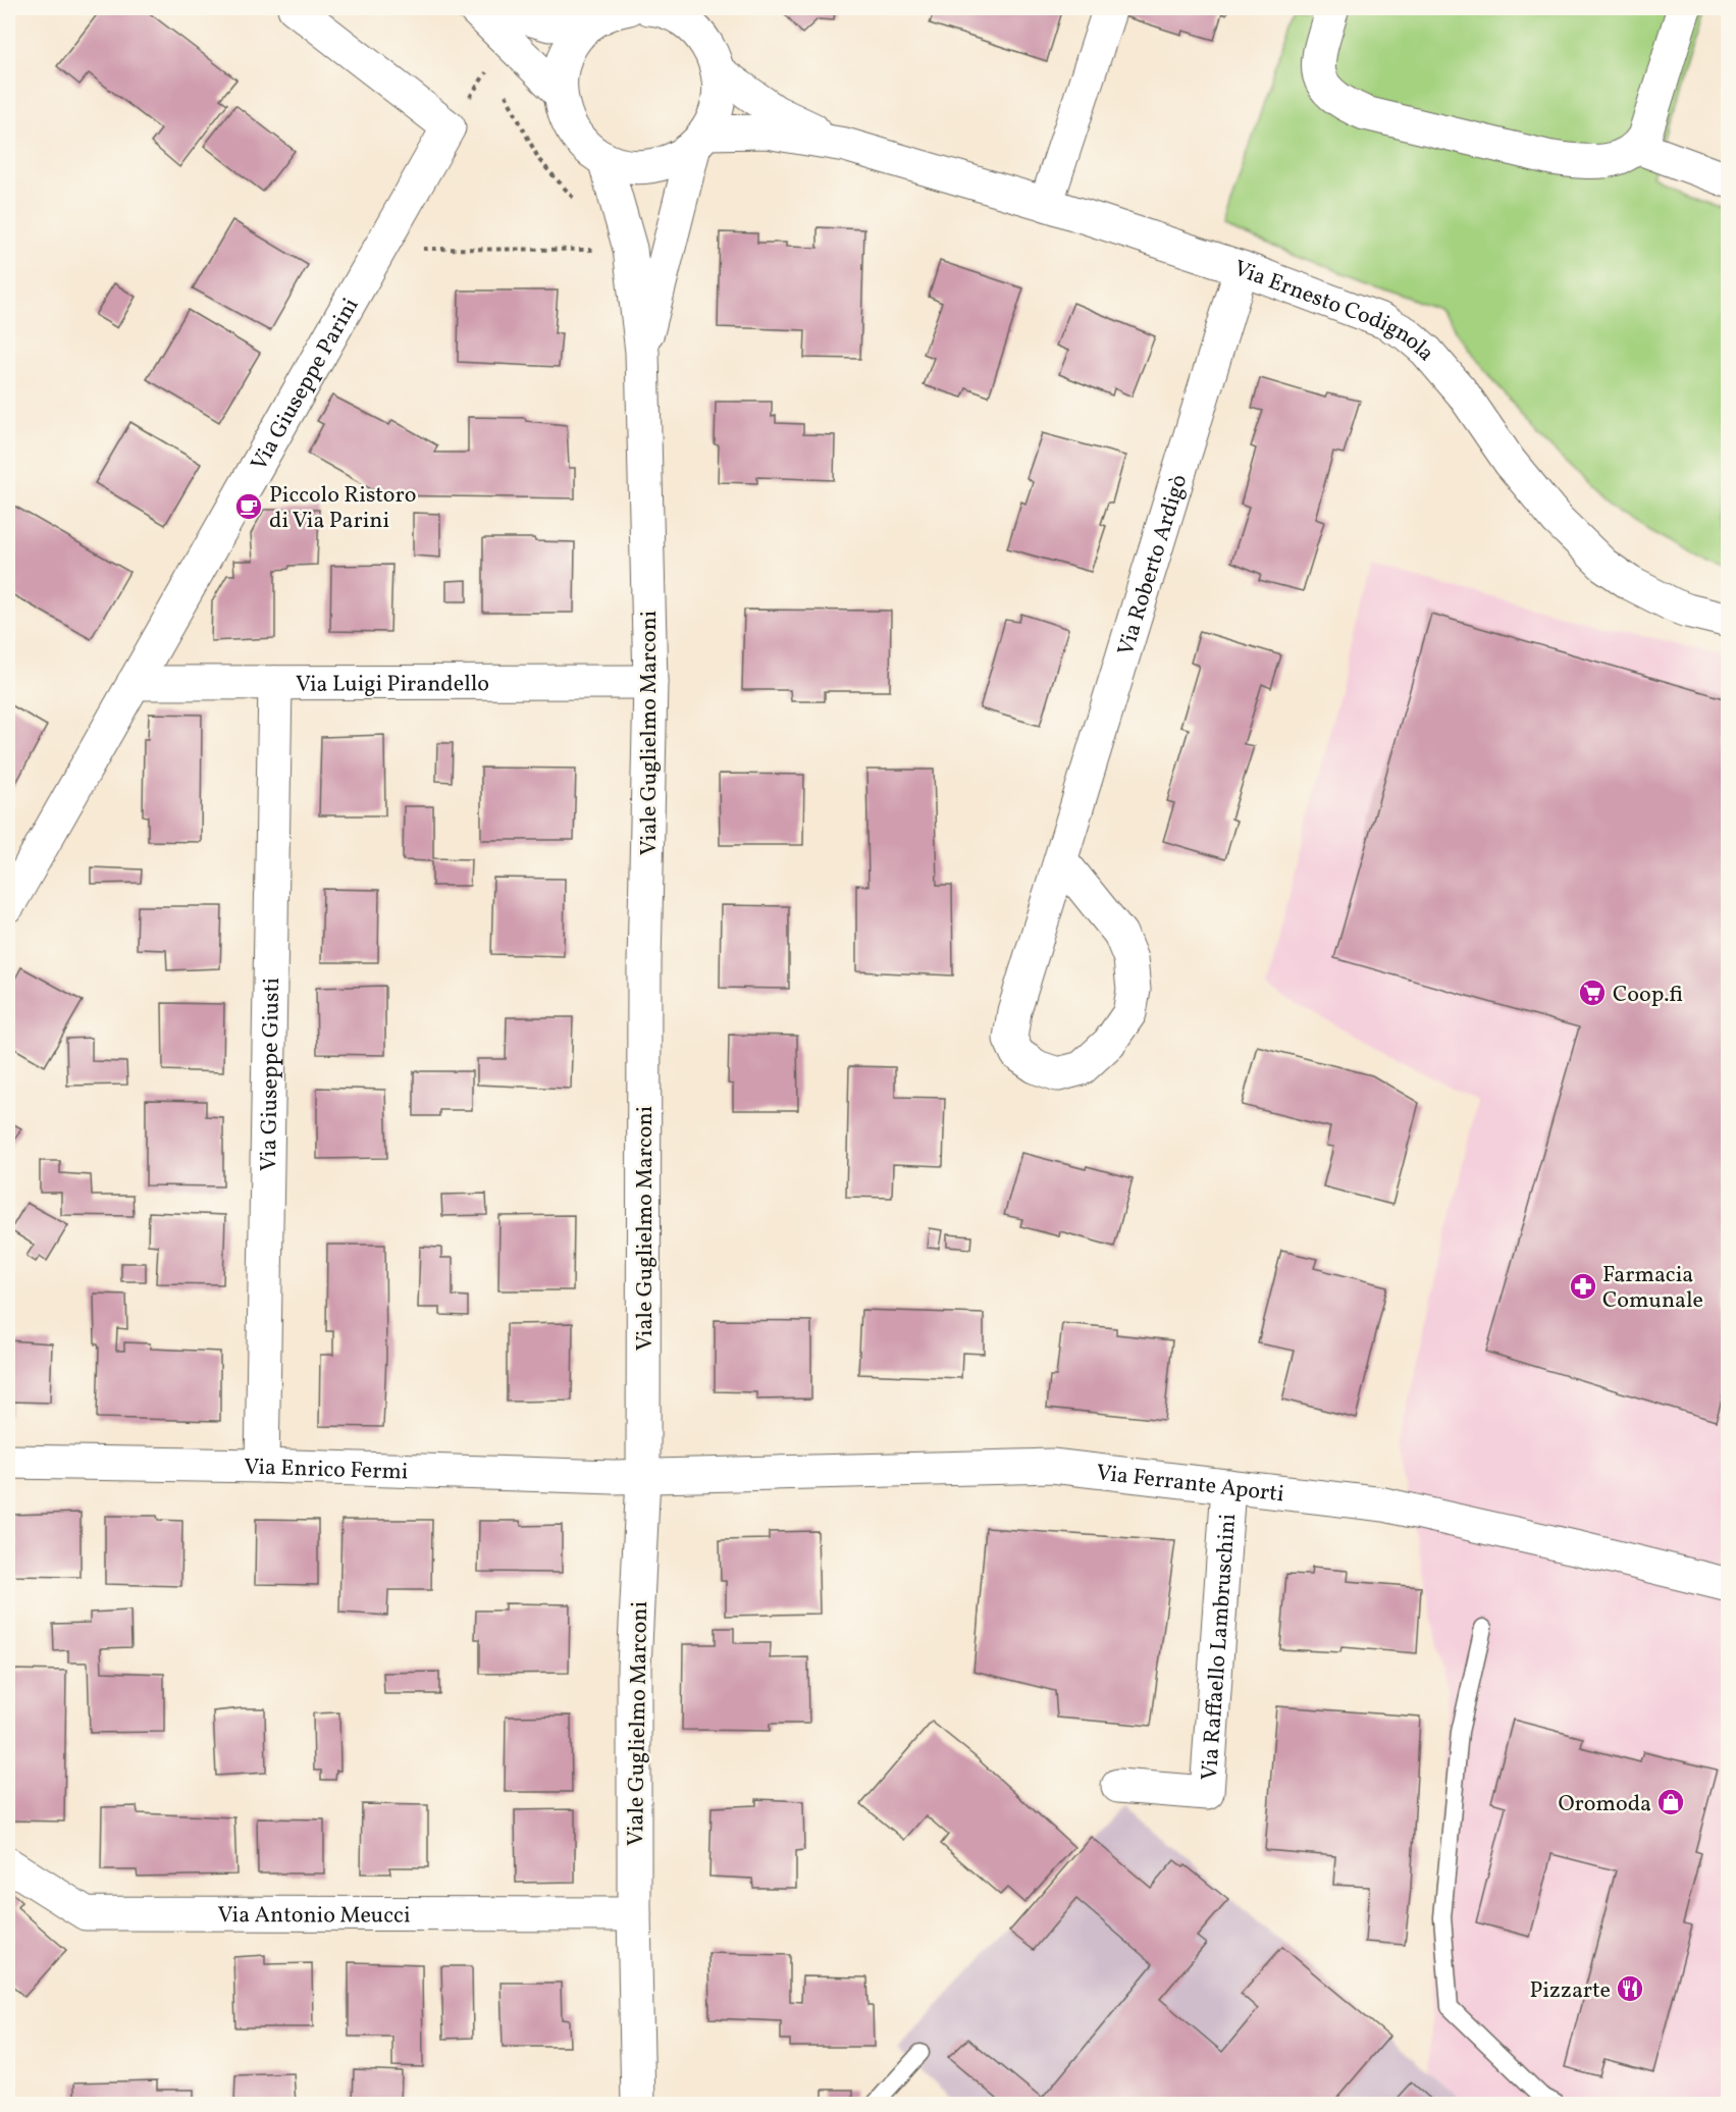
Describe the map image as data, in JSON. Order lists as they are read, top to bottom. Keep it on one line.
{"streets":{"street":["Via Ernesto Codignola","Via Giuseppe Parini","Via Roberto Ardigò","Via Luigi Pirandello","Viale Guglielmo Marconi","Via Giuseppe Giusti","Via Enrico Fermi","Via Ferrante Aporti","Via Raffaello Lambruschini","Via Antonio Meucci"]},"crossings":[["Via Ernesto Codignola","Via Roberto Ardigò"],["Via Ernesto Codignola","Viale Guglielmo Marconi"],["Via Giuseppe Parini","Via Luigi Pirandello"],["Via Luigi Pirandello","Viale Guglielmo Marconi"],["Via Luigi Pirandello","Via Giuseppe Giusti"],["Viale Guglielmo Marconi","Via Enrico Fermi"],["Viale Guglielmo Marconi","Via Ferrante Aporti"],["Viale Guglielmo Marconi","Via Antonio Meucci"],["Via Giuseppe Giusti","Via Enrico Fermi"],["Via Enrico Fermi","Via Ferrante Aporti"],["Via Ferrante Aporti","Via Raffaello Lambruschini"]],"places":{"cafe":["Piccolo Ristoro di Via Parini"],"supermarket":["Coop.fi"],"pharmacy":["Farmacia Comunale"],"shop":["Oromoda"],"restaurant":["Pizzarte"]}}
